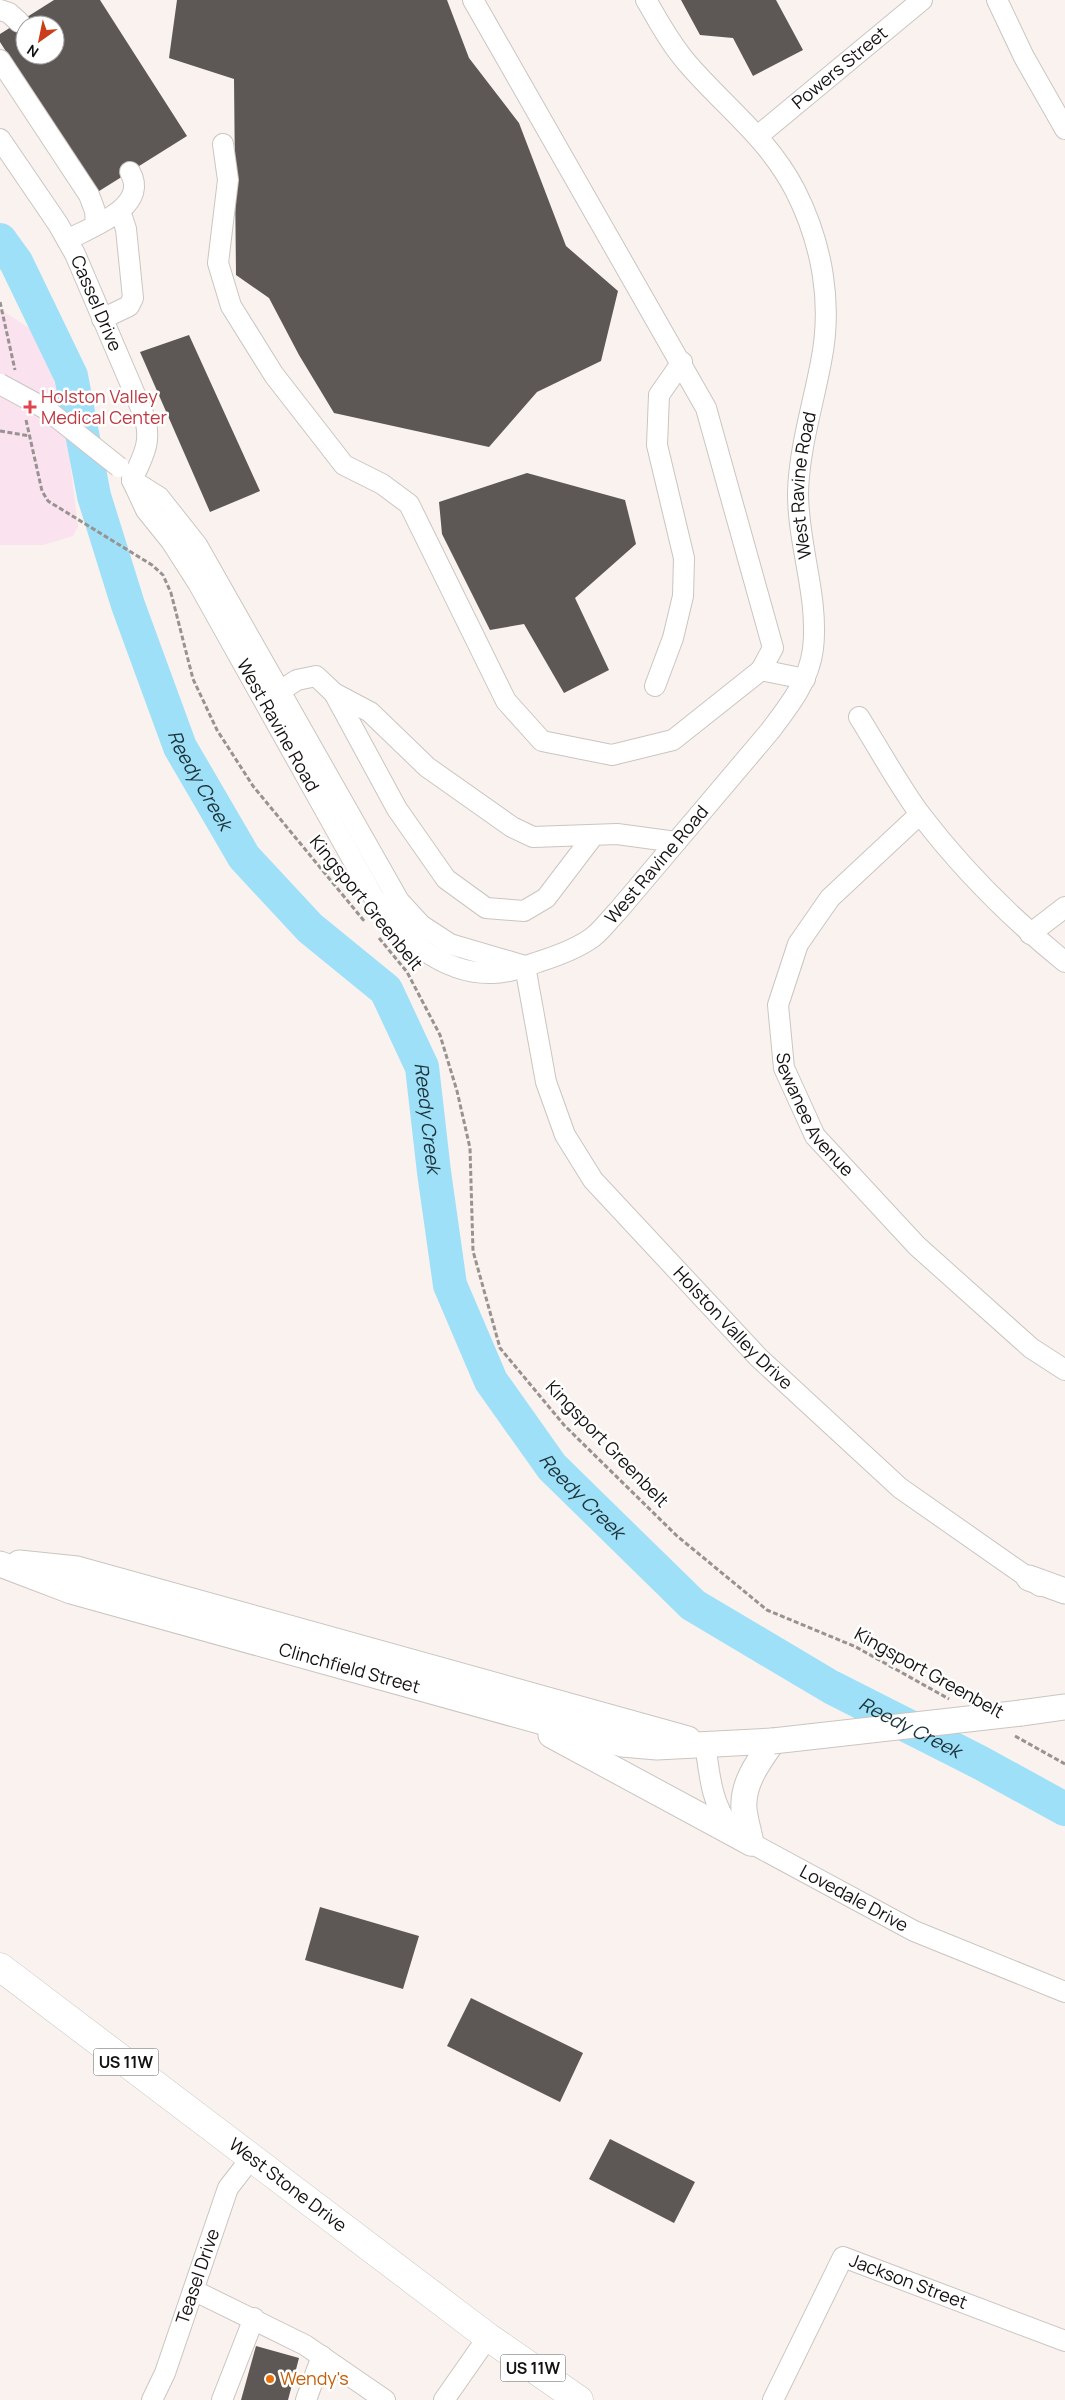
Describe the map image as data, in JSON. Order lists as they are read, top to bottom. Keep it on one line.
{"streets":{"highway":["US 11W","West Stone Drive"],"main road":["Clinchfield Street"],"street":["Powers Street","Cassel Drive","West Ravine Road","Sewanee Avenue","Holston Valley Drive","Lovedale Drive","Teasel Drive","Jackson Street"],"path":["Kingsport Greenbelt"]},"crossings":[["Powers Street","West Ravine Road"],["Cassel Drive","West Ravine Road"],["West Ravine Road","Holston Valley Drive"],["Kingsport Greenbelt","Clinchfield Street"],["Clinchfield Street","Lovedale Drive"],["West Stone Drive","Teasel Drive"]],"water":["Reedy Creek"],"places":{"health":["Holston Valley Medical Center"],"other":["Wendy's"]},"north":"bottom left"}
